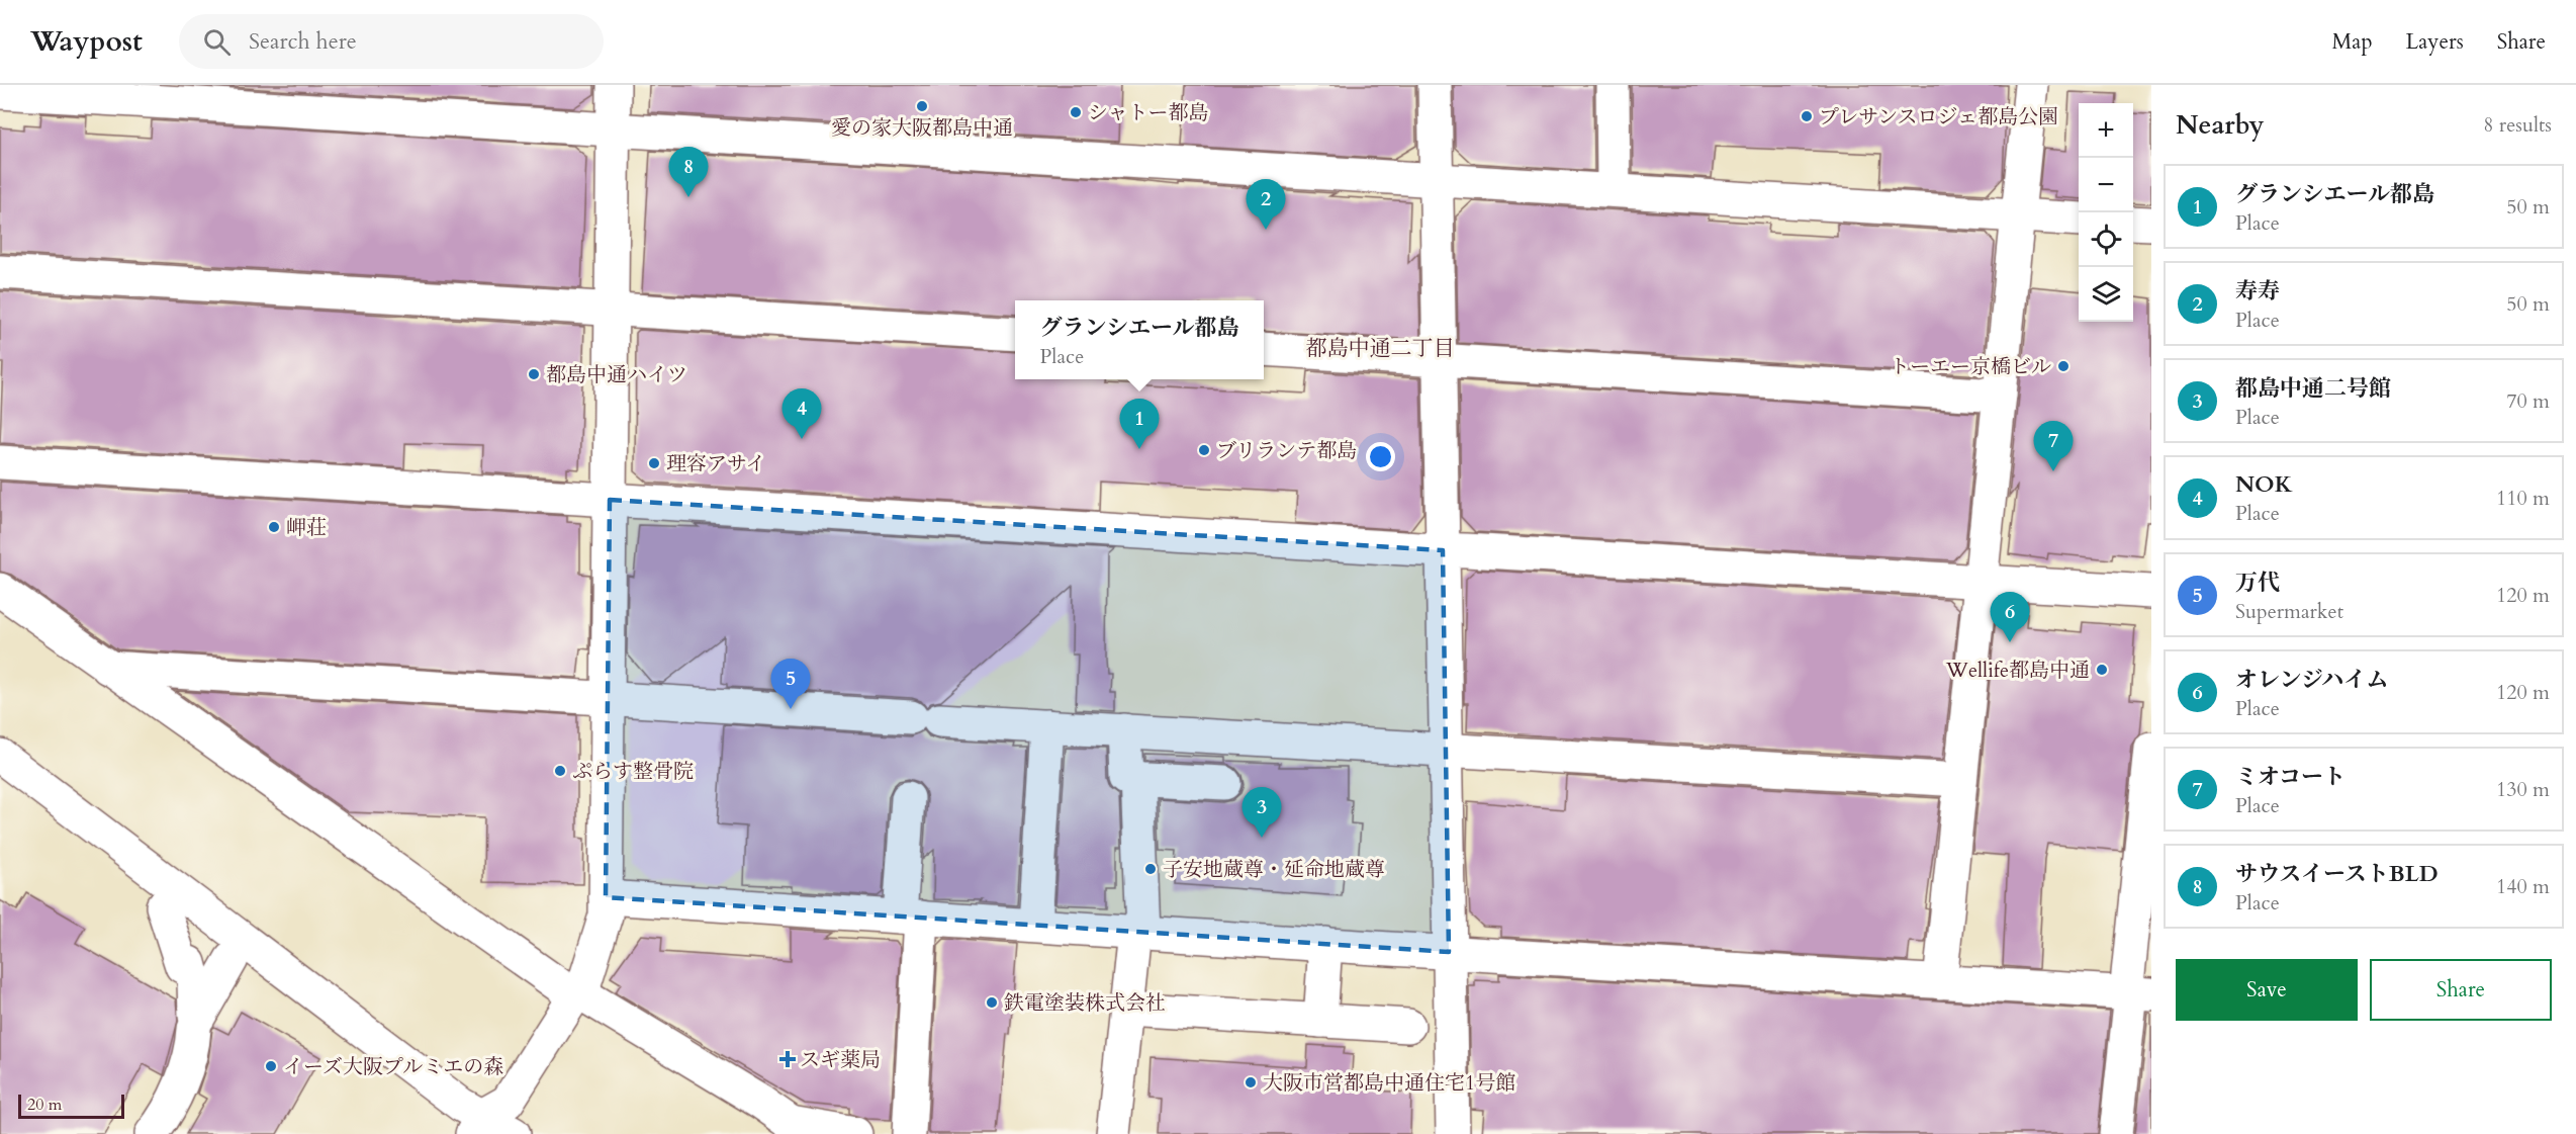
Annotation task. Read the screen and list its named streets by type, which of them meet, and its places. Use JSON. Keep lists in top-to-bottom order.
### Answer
{
  "districts": ["都島中通二丁目"],
  "places": {
    "other": [
      "愛の家大阪都島中通",
      "シャトー都島",
      "プレサンスロジェ都島公園",
      "トーエー京橋ビル",
      "都島中通ハイツ",
      "ブリランテ都島",
      "理容アサイ",
      "岬荘",
      "Wellife都島中通",
      "ぷらす整骨院",
      "子安地蔵尊・延命地蔵尊",
      "鉄電塗装株式会社",
      "イーズ大阪プルミエの森",
      "大阪市営都島中通住宅1号館"
    ],
    "health": ["スギ薬局"]
  },
  "scale_bar": "20 m",
  "page": {
    "header": "Waypost",
    "search": "Search here",
    "nav": ["Map", "Layers", "Share"],
    "heading": ["Nearby", "8 results"],
    "map_buttons": ["+", "−"],
    "pins": [
      "8",
      "2",
      "4",
      "1",
      "7",
      "6",
      "5",
      "3"
    ],
    "list": [
      {
        "mark": "1",
        "name": "グランシエール都島",
        "note": "Place",
        "value": "50 m"
      },
      {
        "mark": "2",
        "name": "寿寿",
        "note": "Place",
        "value": "50 m"
      },
      {
        "mark": "3",
        "name": "都島中通二号館",
        "note": "Place",
        "value": "70 m"
      },
      {
        "mark": "4",
        "name": "NOK",
        "note": "Place",
        "value": "110 m"
      },
      {
        "mark": "5",
        "name": "万代",
        "note": "Supermarket",
        "value": "120 m"
      },
      {
        "mark": "6",
        "name": "オレンジハイム",
        "note": "Place",
        "value": "120 m"
      },
      {
        "mark": "7",
        "name": "ミオコート",
        "note": "Place",
        "value": "130 m"
      },
      {
        "mark": "8",
        "name": "サウスイーストBLD",
        "note": "Place",
        "value": "140 m"
      }
    ],
    "popup": ["グランシエール都島", "Place"],
    "buttons": ["Save", "Share"],
    "scale": "20 m"
  }
}
